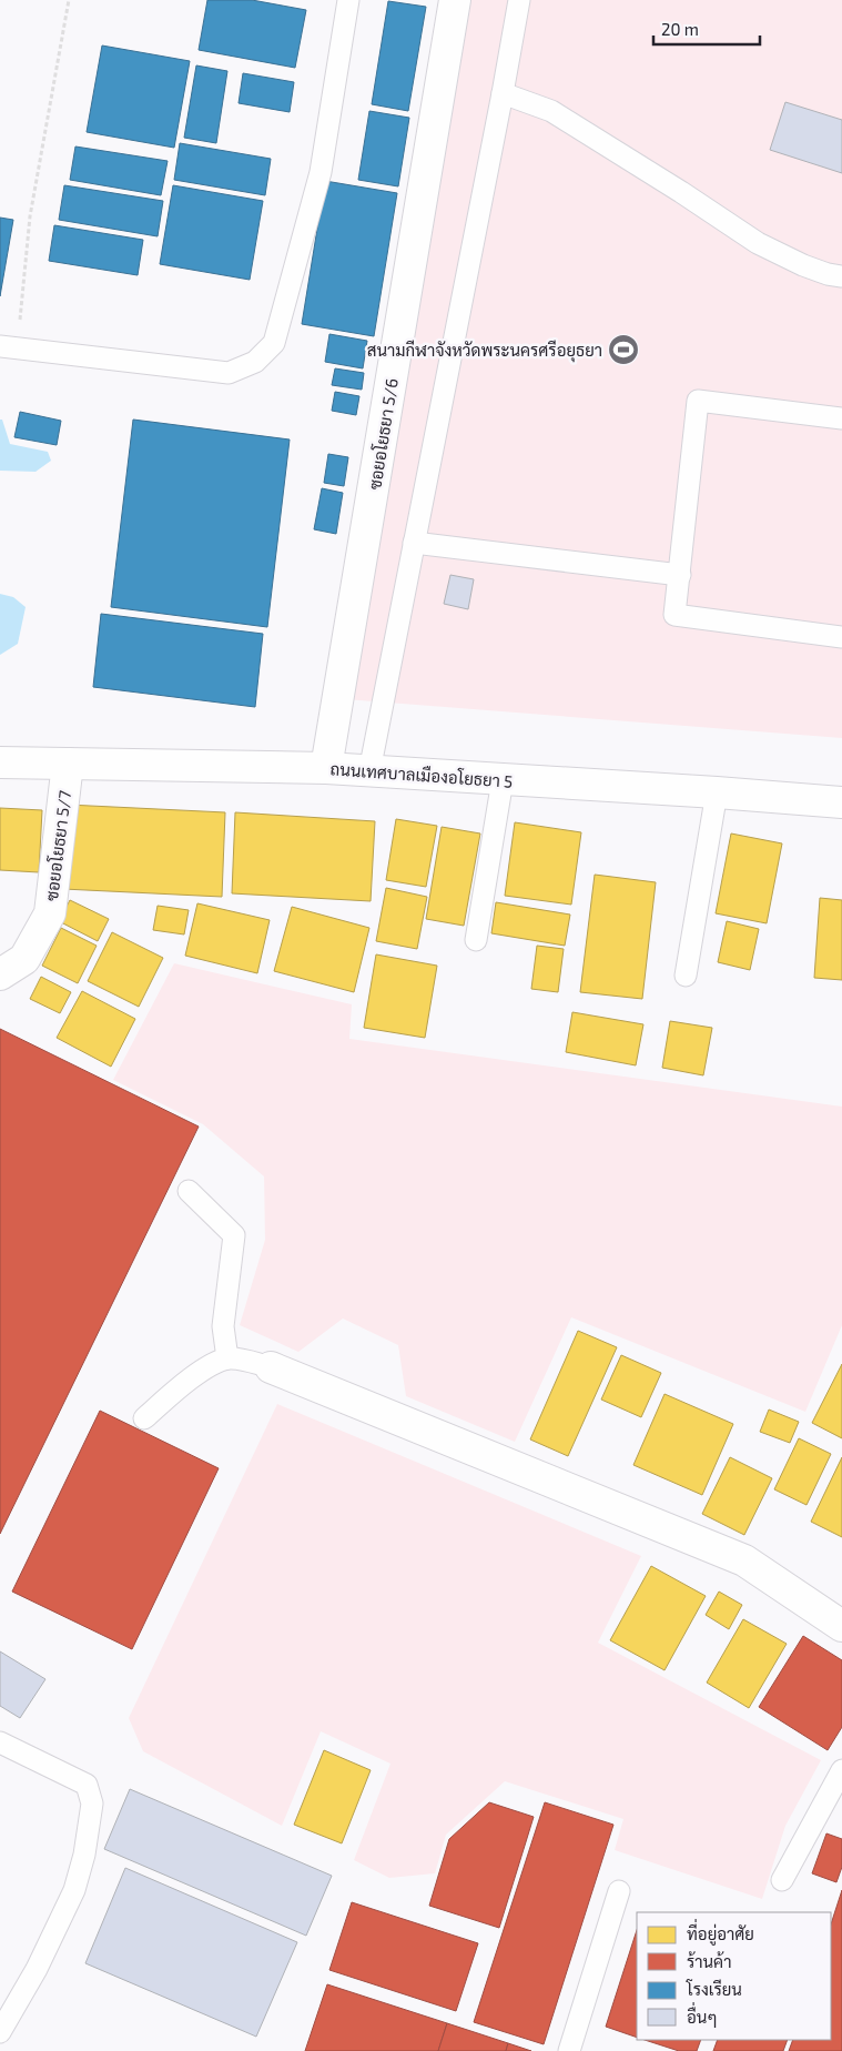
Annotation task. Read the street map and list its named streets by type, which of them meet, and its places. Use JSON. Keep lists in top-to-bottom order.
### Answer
{
  "streets": {
    "street": ["ซอยอโยธยา 5/6", "ถนนเทศบาลเมืองอโยธยา 5", "ซอยอโยธยา 5/7"]
  },
  "crossings": [
    ["ซอยอโยธยา 5/6", "ถนนเทศบาลเมืองอโยธยา 5"],
    ["ถนนเทศบาลเมืองอโยธยา 5", "ซอยอโยธยา 5/7"]
  ],
  "places": {
    "sports": ["สนามกีฬาจังหวัดพระนครศรีอยุธยา"]
  },
  "legend": [
    "ที่อยู่อาศัย",
    "ร้านค้า",
    "โรงเรียน",
    "อื่นๆ"
  ],
  "scale_bar": "20 m"
}
